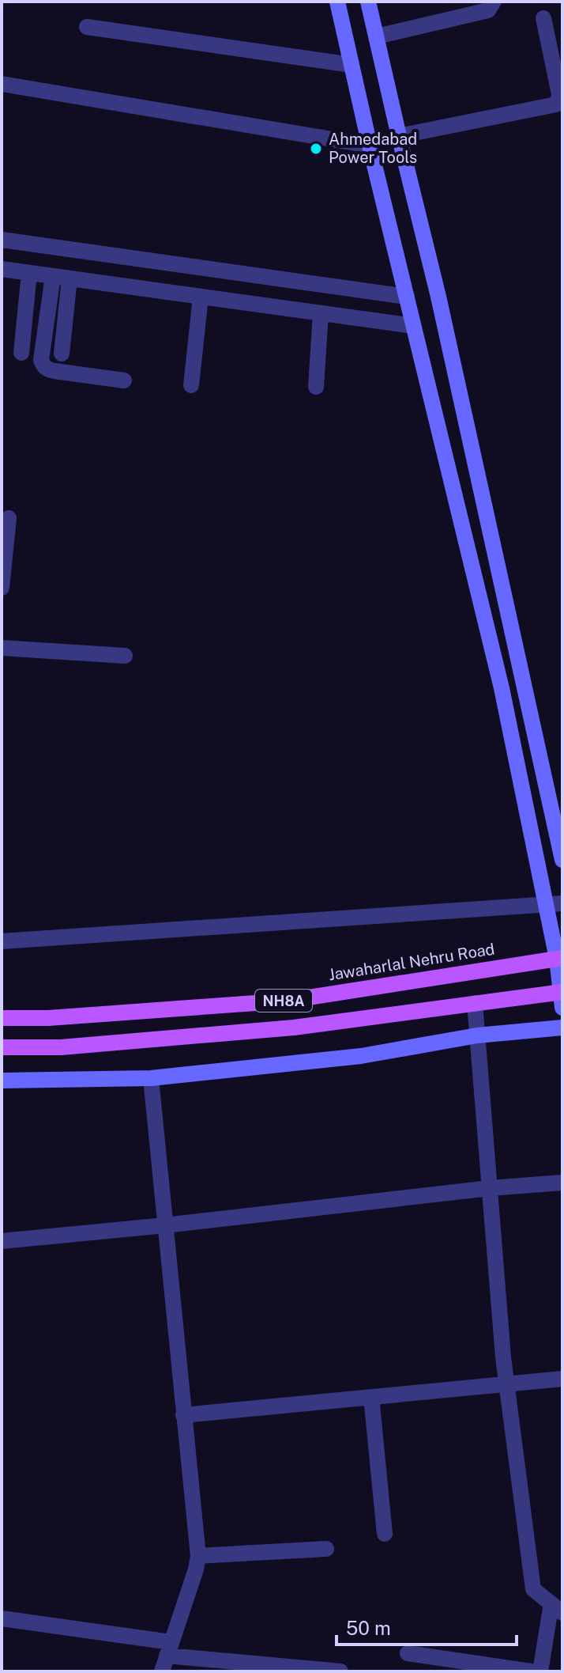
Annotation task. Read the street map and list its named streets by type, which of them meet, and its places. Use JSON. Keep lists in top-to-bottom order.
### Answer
{
  "streets": {
    "main road": ["Jawaharlal Nehru Road", "NH8A"]
  },
  "places": ["Ahmedabad Power Tools"],
  "scale_bar": "50 m"
}
